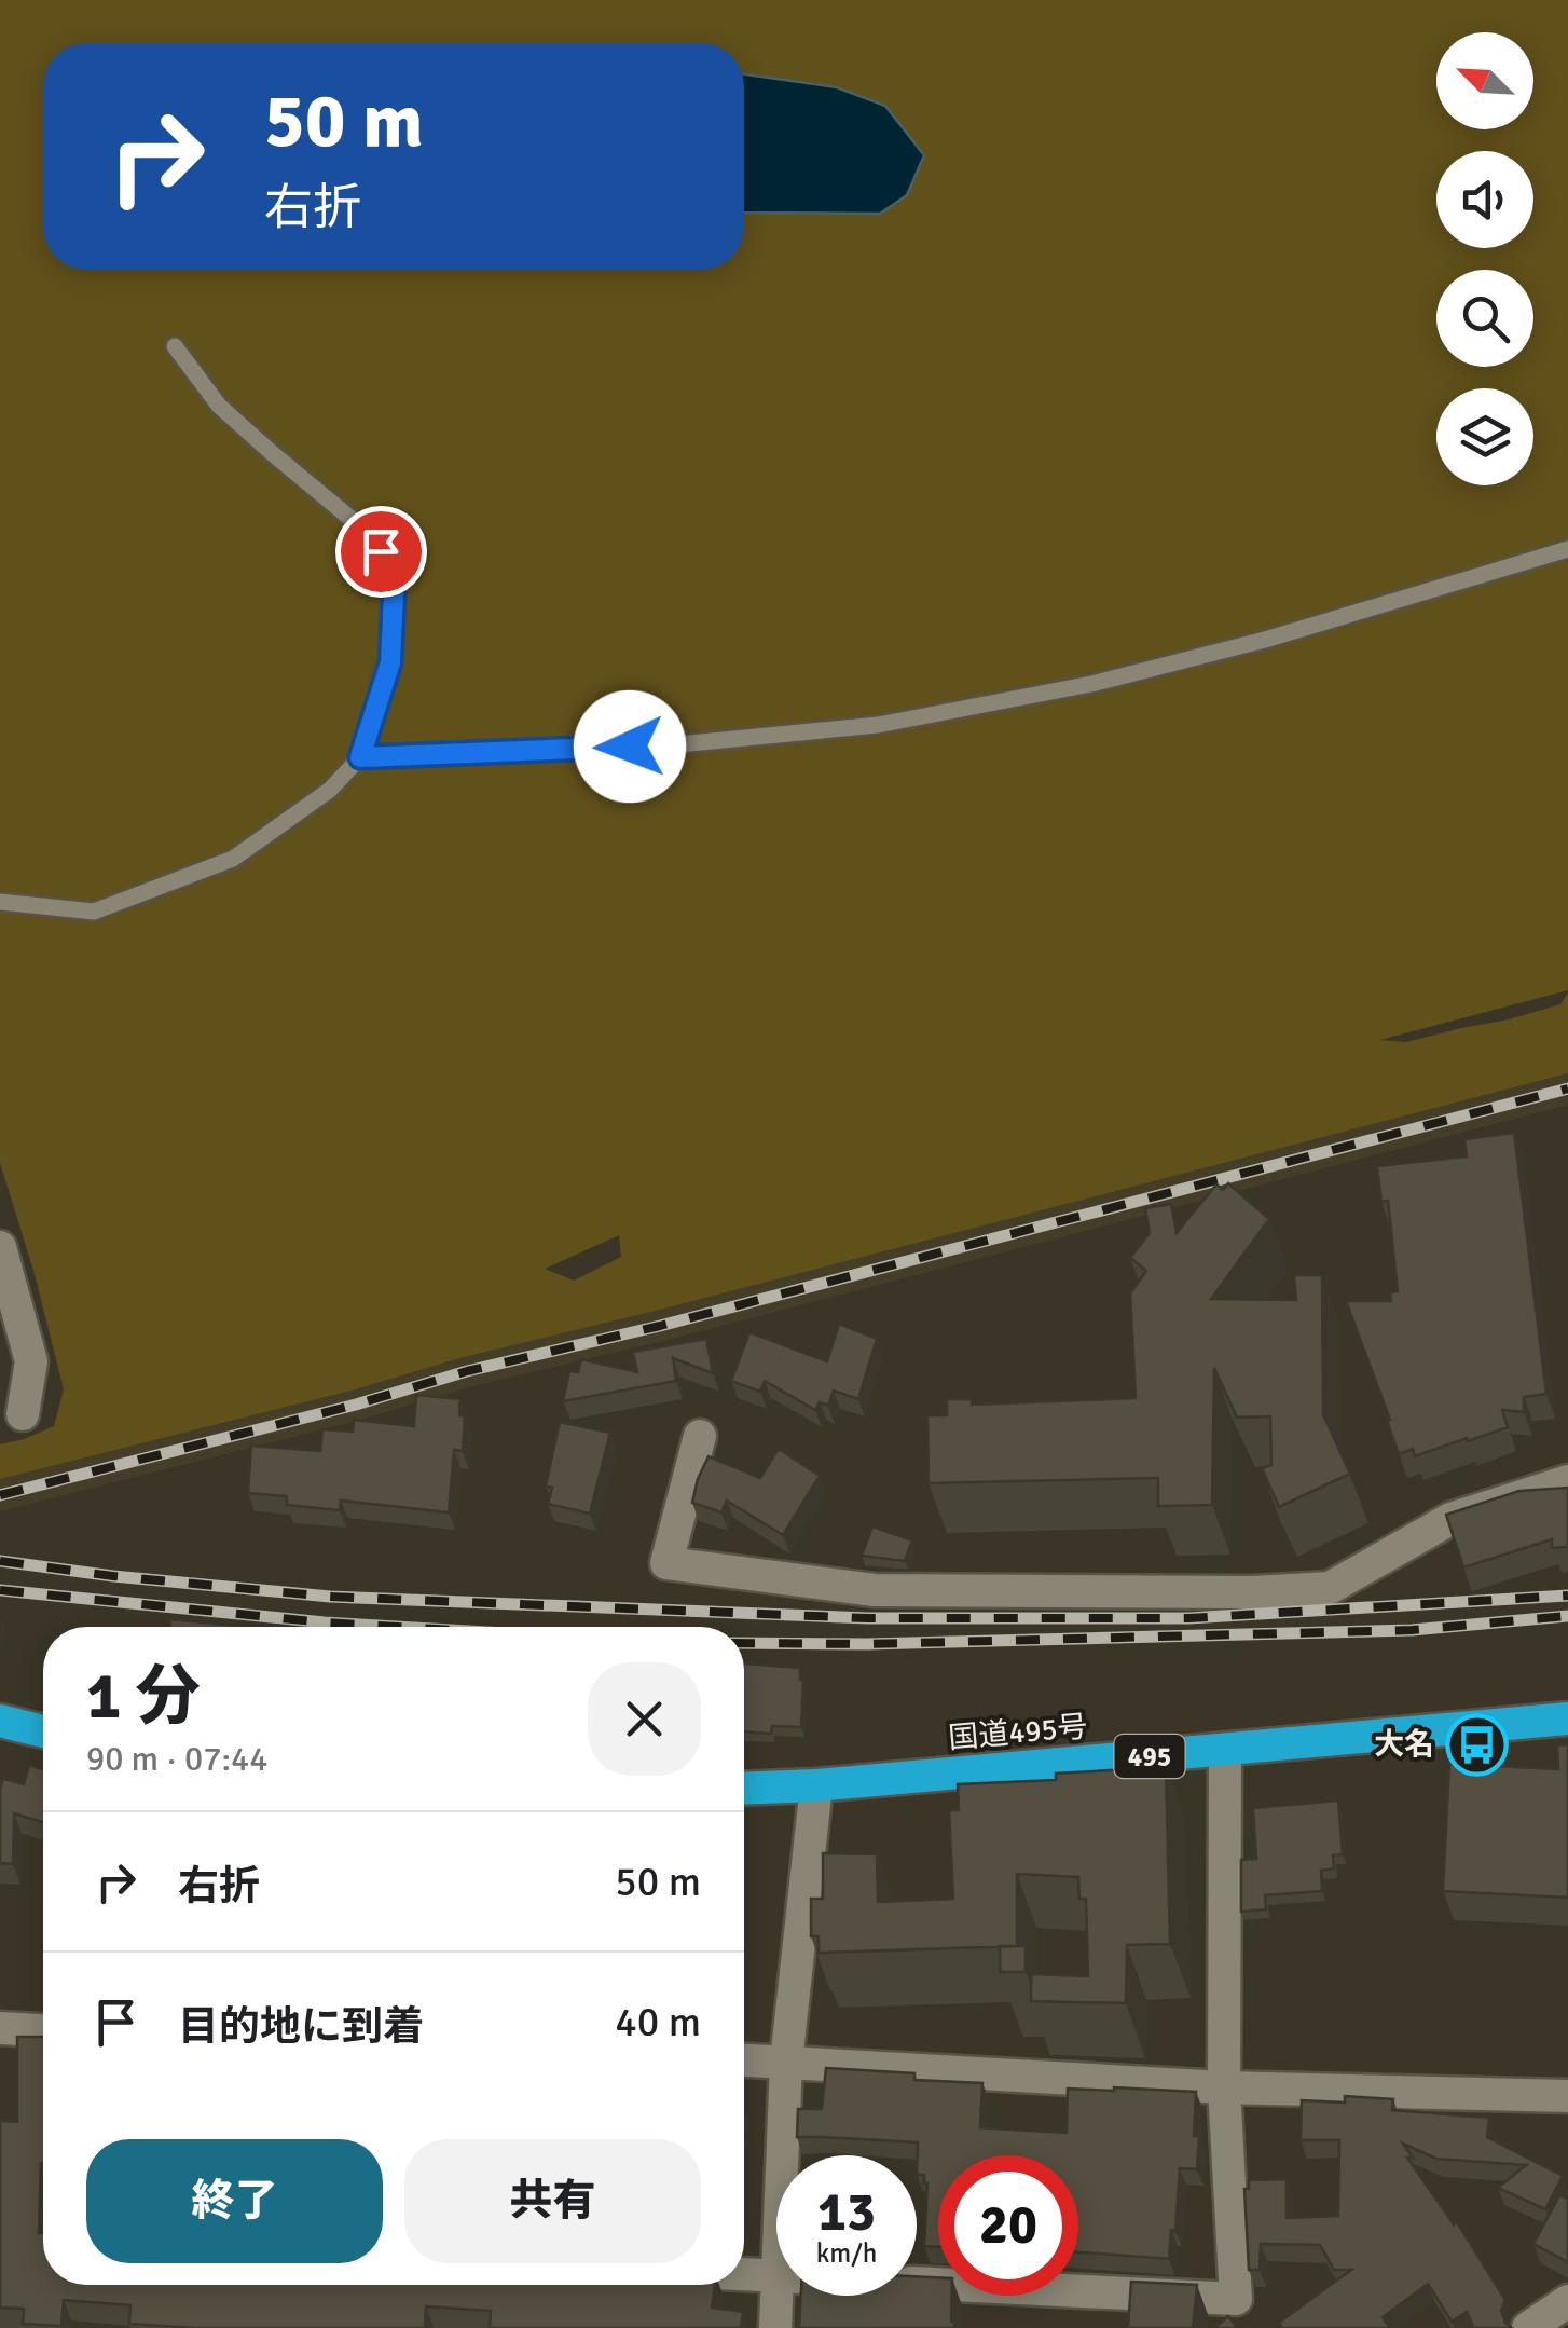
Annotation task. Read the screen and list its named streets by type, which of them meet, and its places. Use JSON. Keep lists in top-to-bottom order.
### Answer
{
  "streets": {
    "highway": ["国道495号", "495"]
  },
  "places": {
    "bus stop": ["大名"]
  },
  "north": "top left",
  "page": {
    "turn": ["50 m", "右折"],
    "heading": ["1 分", "90 m · 07:44"],
    "list": [
      {
        "name": "右折",
        "value": "50 m"
      },
      {
        "name": "目的地に到着",
        "value": "40 m"
      }
    ],
    "buttons": ["終了", "共有"],
    "speed": "13 km/h",
    "limit": "20"
  }
}
